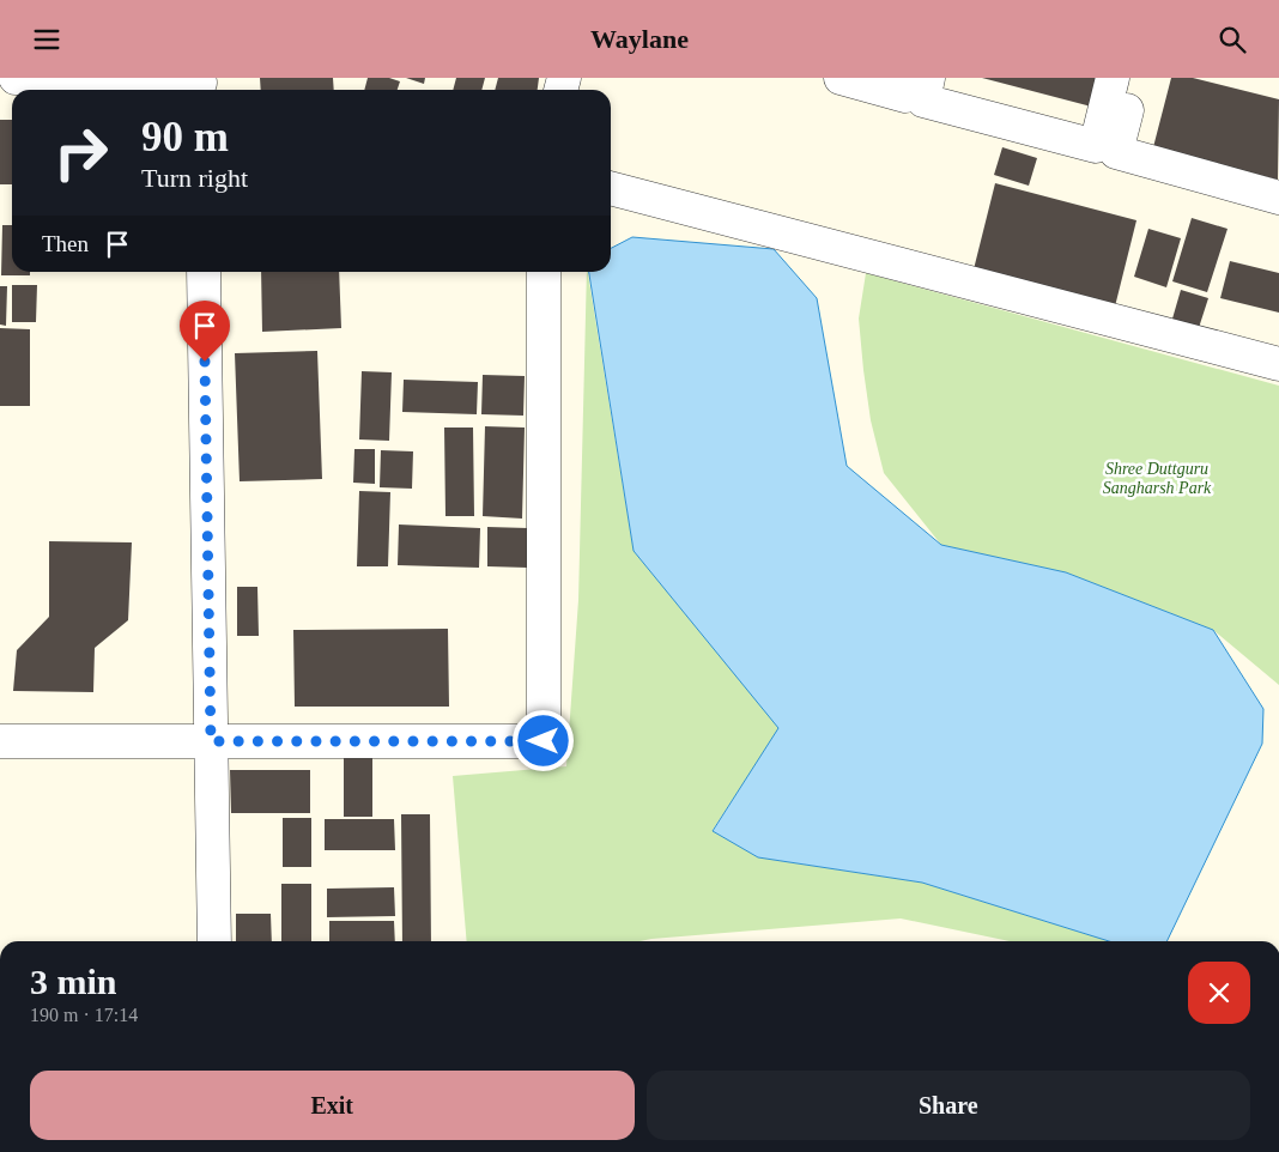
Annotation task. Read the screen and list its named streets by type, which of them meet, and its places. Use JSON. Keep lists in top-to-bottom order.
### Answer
{
  "parks": ["Shree Duttguru Sangharsh Park"],
  "page": {
    "header": "Waylane",
    "turn": ["90 m", "Turn right"],
    "then": "Then",
    "heading": ["3 min", "190 m · 17:14"],
    "buttons": ["Exit", "Share"]
  }
}
